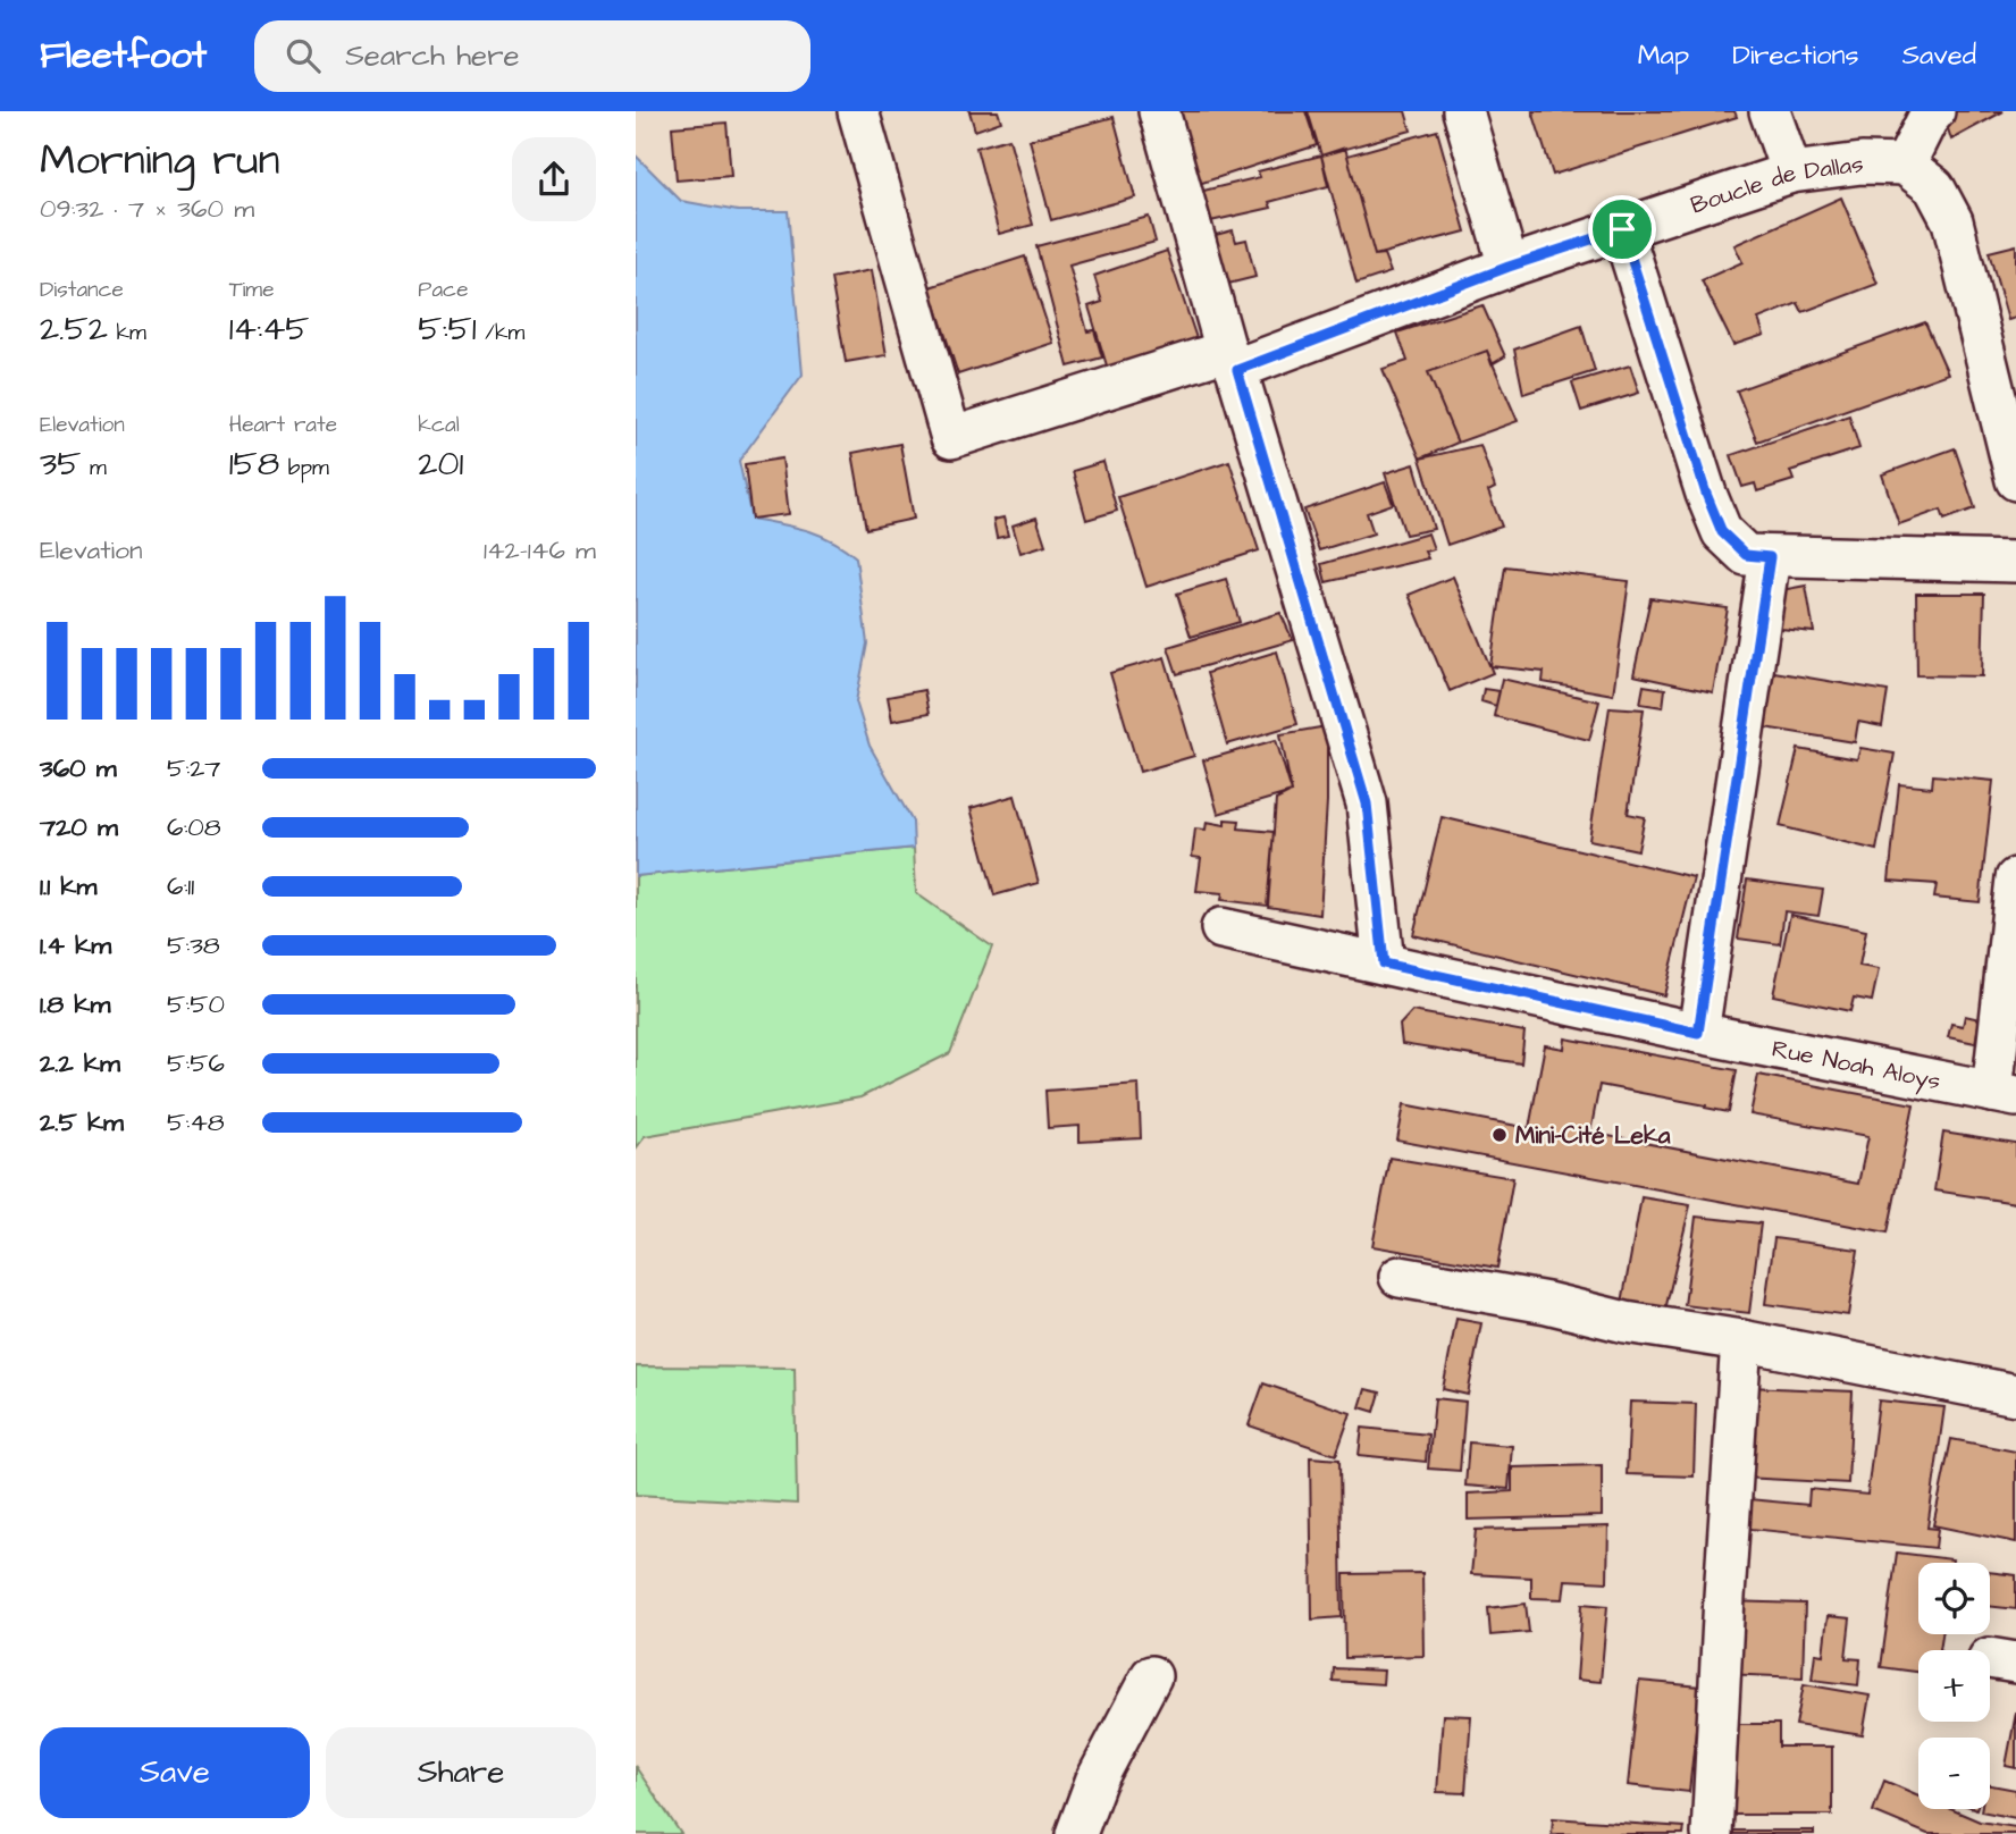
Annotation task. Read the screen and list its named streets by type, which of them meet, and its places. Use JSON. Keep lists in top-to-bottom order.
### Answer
{
  "streets": {
    "street": ["Boucle de Dallas", "Rue Noah Aloys"]
  },
  "places": ["Mini-Cité Leka"],
  "page": {
    "header": "Fleetfoot",
    "search": "Search here",
    "nav": ["Map", "Directions", "Saved"],
    "heading": ["Morning run", "09:32 · 7 × 360 m"],
    "stats": [
      ["Distance", "2.52 km"],
      ["Time", "14:45"],
      ["Pace", "5:51 /km"],
      ["Elevation", "35 m"],
      ["Heart rate", "158 bpm"],
      ["kcal", "201"]
    ],
    "chart": ["Elevation", "142–146 m"],
    "list": [
      {
        "name": "360 m",
        "note": "5:27"
      },
      {
        "name": "720 m",
        "note": "6:08"
      },
      {
        "name": "1.1 km",
        "note": "6:11"
      },
      {
        "name": "1.4 km",
        "note": "5:38"
      },
      {
        "name": "1.8 km",
        "note": "5:50"
      },
      {
        "name": "2.2 km",
        "note": "5:56"
      },
      {
        "name": "2.5 km",
        "note": "5:48"
      }
    ],
    "map_buttons": ["+", "−"],
    "buttons": ["Save", "Share"]
  }
}
